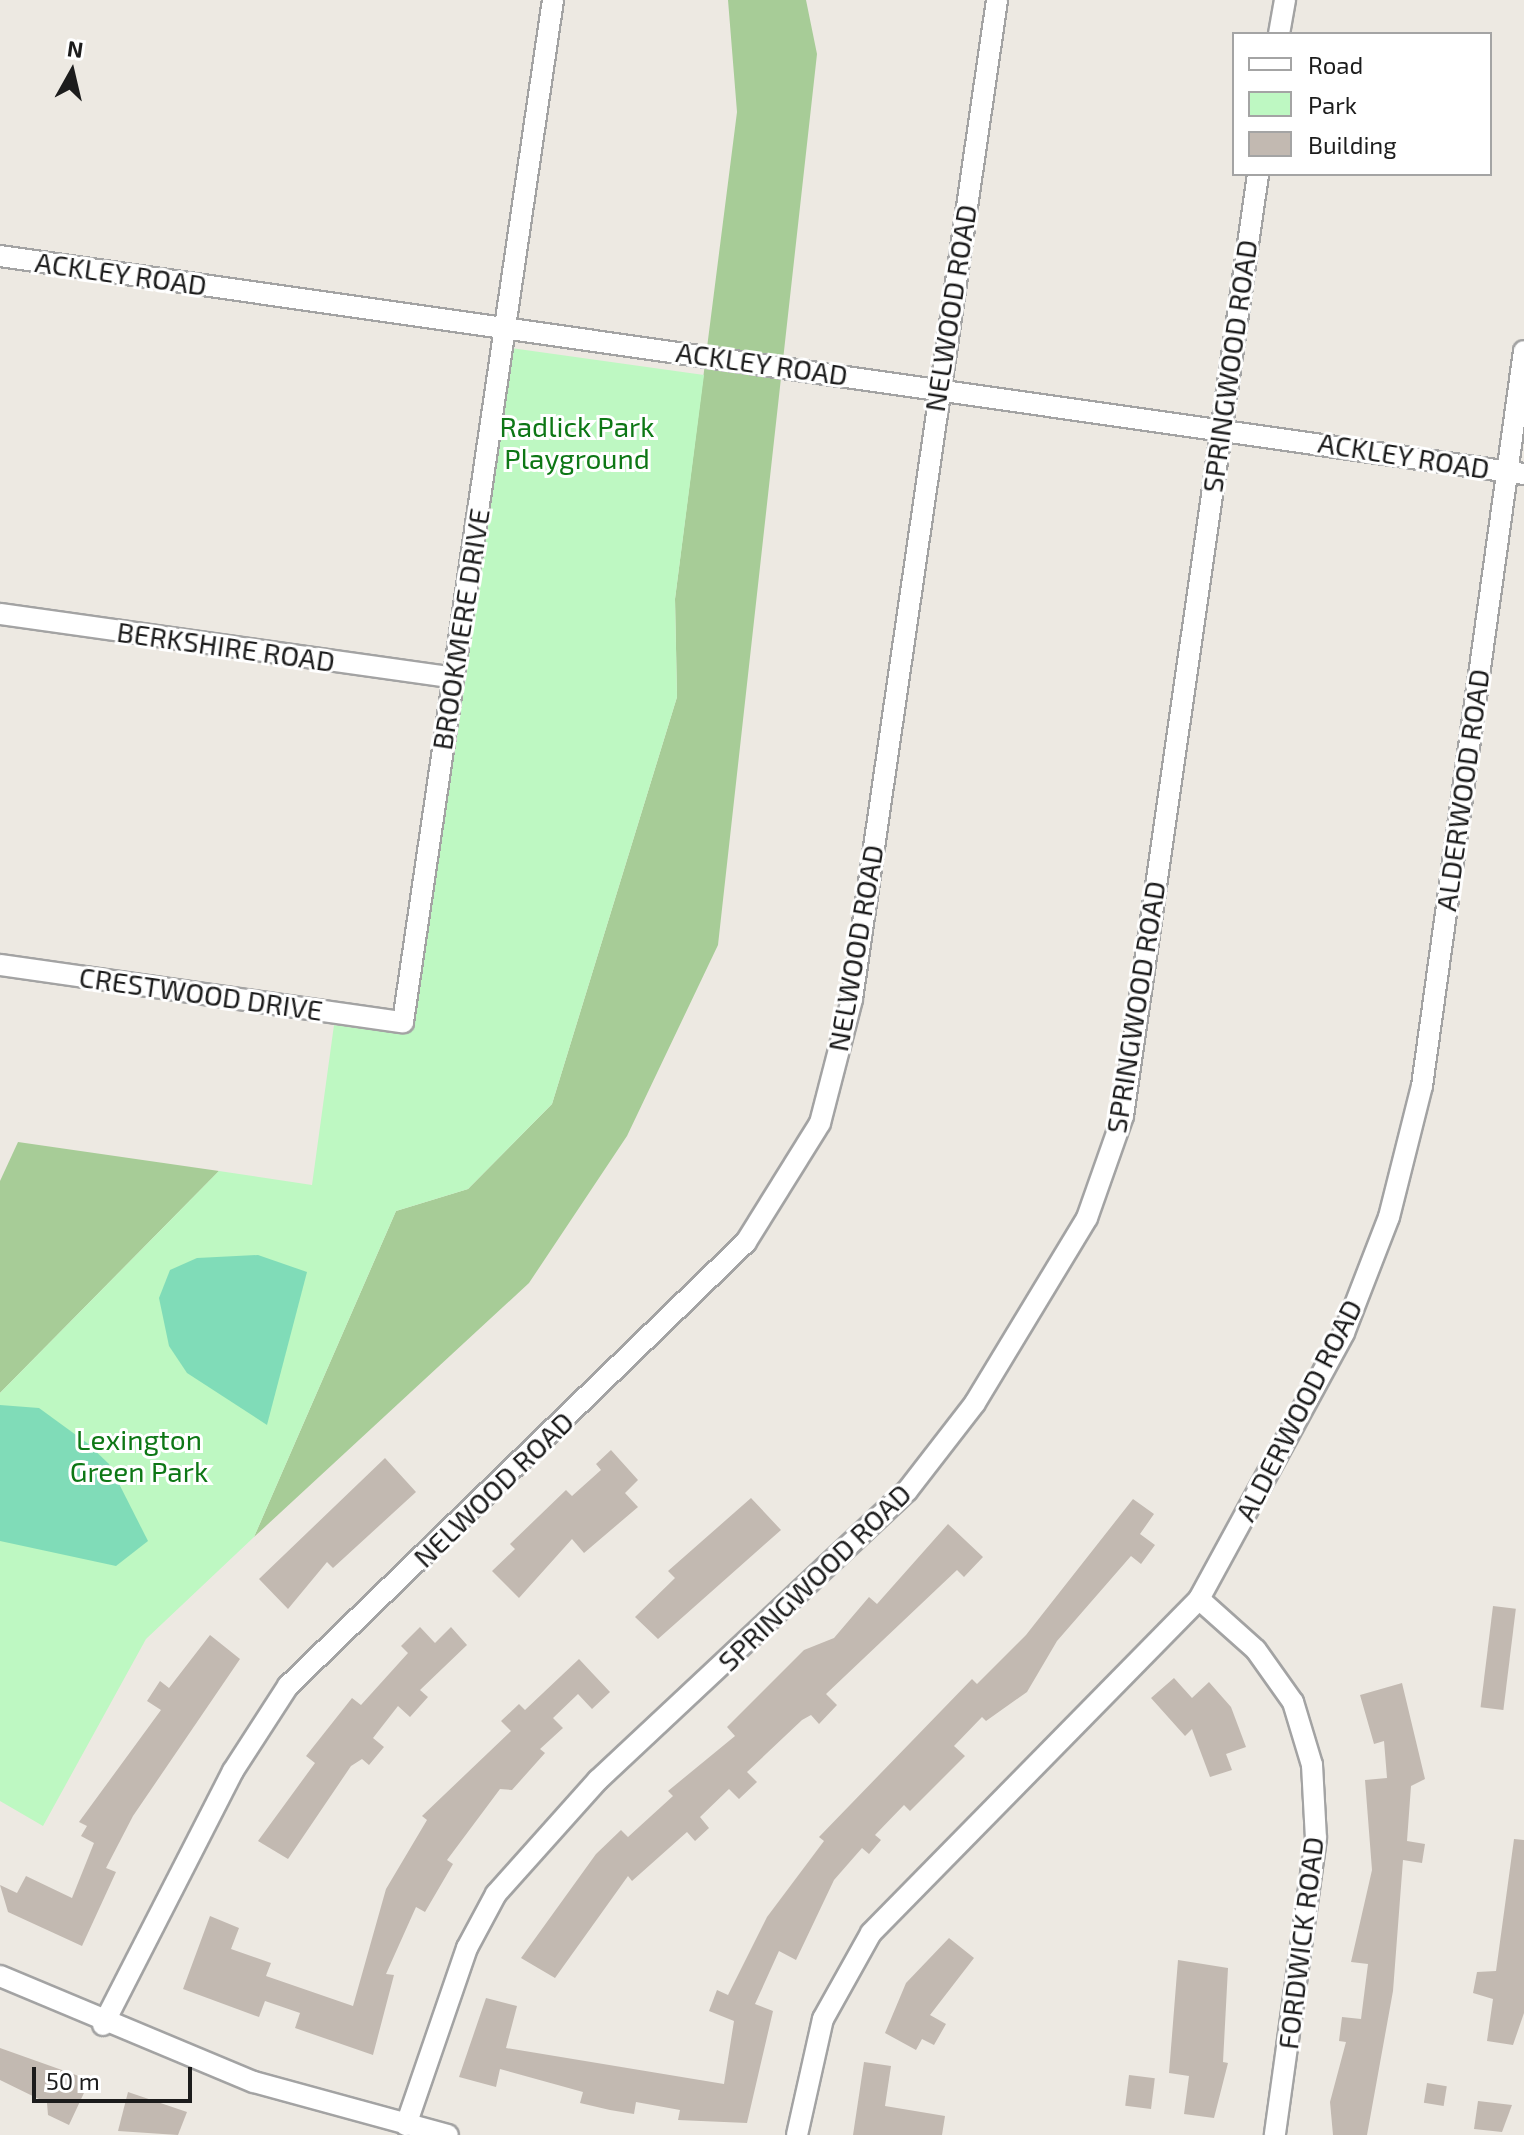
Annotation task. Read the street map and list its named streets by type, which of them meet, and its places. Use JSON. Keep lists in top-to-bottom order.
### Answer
{
  "streets": {
    "street": [
      "ACKLEY ROAD",
      "NELWOOD ROAD",
      "SPRINGWOOD ROAD",
      "BROOKMERE DRIVE",
      "BERKSHIRE ROAD",
      "ALDERWOOD ROAD",
      "CRESTWOOD DRIVE",
      "FORDWICK ROAD"
    ]
  },
  "crossings": [
    ["ACKLEY ROAD", "NELWOOD ROAD"],
    ["ACKLEY ROAD", "SPRINGWOOD ROAD"],
    ["ACKLEY ROAD", "BROOKMERE DRIVE"],
    ["ACKLEY ROAD", "ALDERWOOD ROAD"],
    ["BROOKMERE DRIVE", "BERKSHIRE ROAD"],
    ["BROOKMERE DRIVE", "CRESTWOOD DRIVE"],
    ["ALDERWOOD ROAD", "FORDWICK ROAD"]
  ],
  "parks": ["Radlick Park Playground", "Lexington Green Park"],
  "legend": ["Road", "Park", "Building"],
  "scale_bar": "50 m",
  "north": "top"
}
